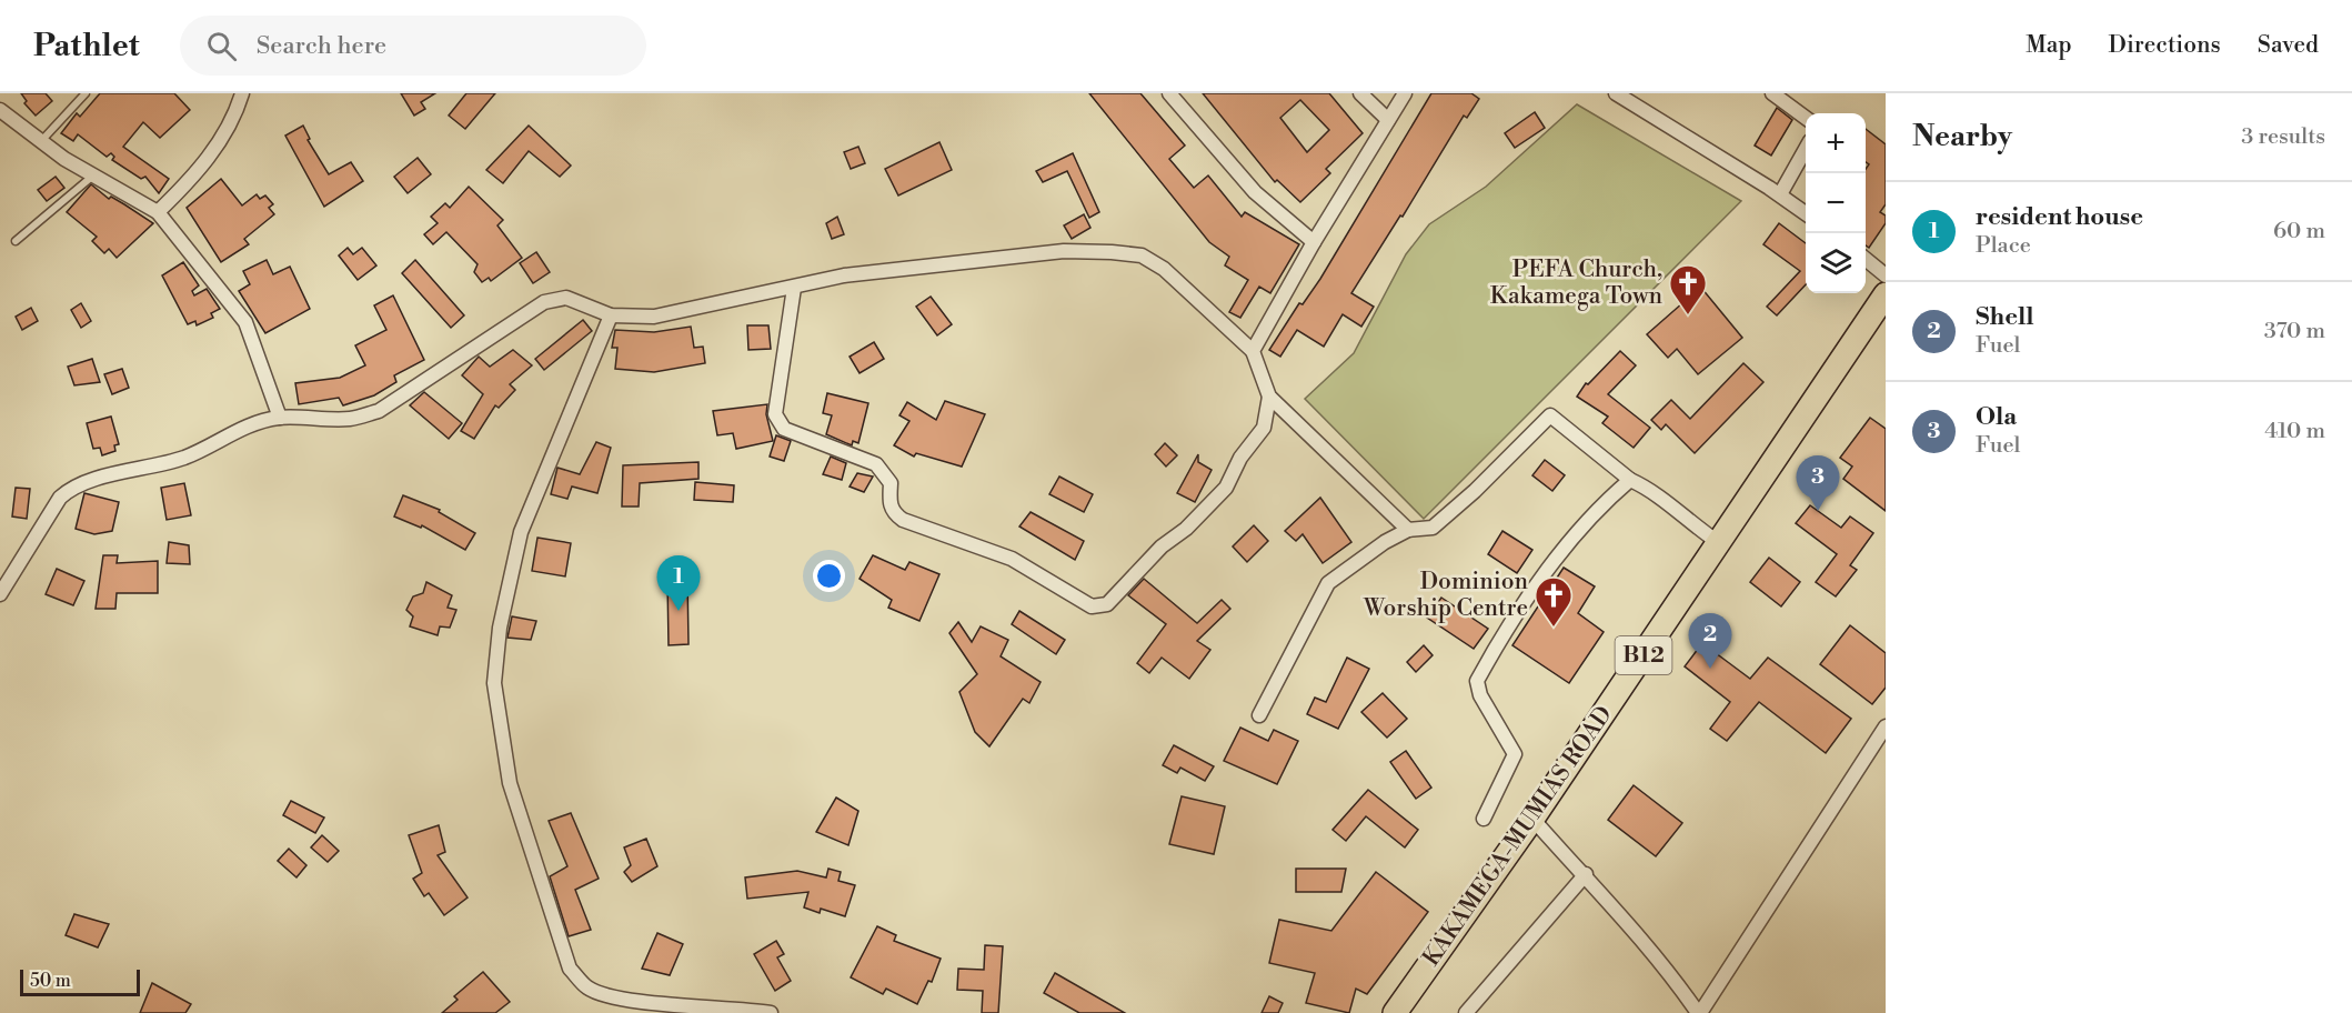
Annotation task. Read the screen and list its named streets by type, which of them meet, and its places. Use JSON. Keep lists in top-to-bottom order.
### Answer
{
  "streets": {
    "highway": ["B12", "KAKAMEGA-MUMIAS ROAD"]
  },
  "places": {
    "church": ["PEFA Church, Kakamega Town", "Dominion Worship Centre"]
  },
  "scale_bar": "50 m",
  "page": {
    "header": "Pathlet",
    "search": "Search here",
    "nav": ["Map", "Directions", "Saved"],
    "heading": ["Nearby", "3 results"],
    "map_buttons": ["+", "−"],
    "list": [
      {
        "mark": "1",
        "name": "resident house",
        "note": "Place",
        "value": "60 m"
      },
      {
        "mark": "2",
        "name": "Shell",
        "note": "Fuel",
        "value": "370 m"
      },
      {
        "mark": "3",
        "name": "Ola",
        "note": "Fuel",
        "value": "410 m"
      }
    ],
    "pins": ["3", "1", "2"],
    "scale": "50 m"
  }
}
